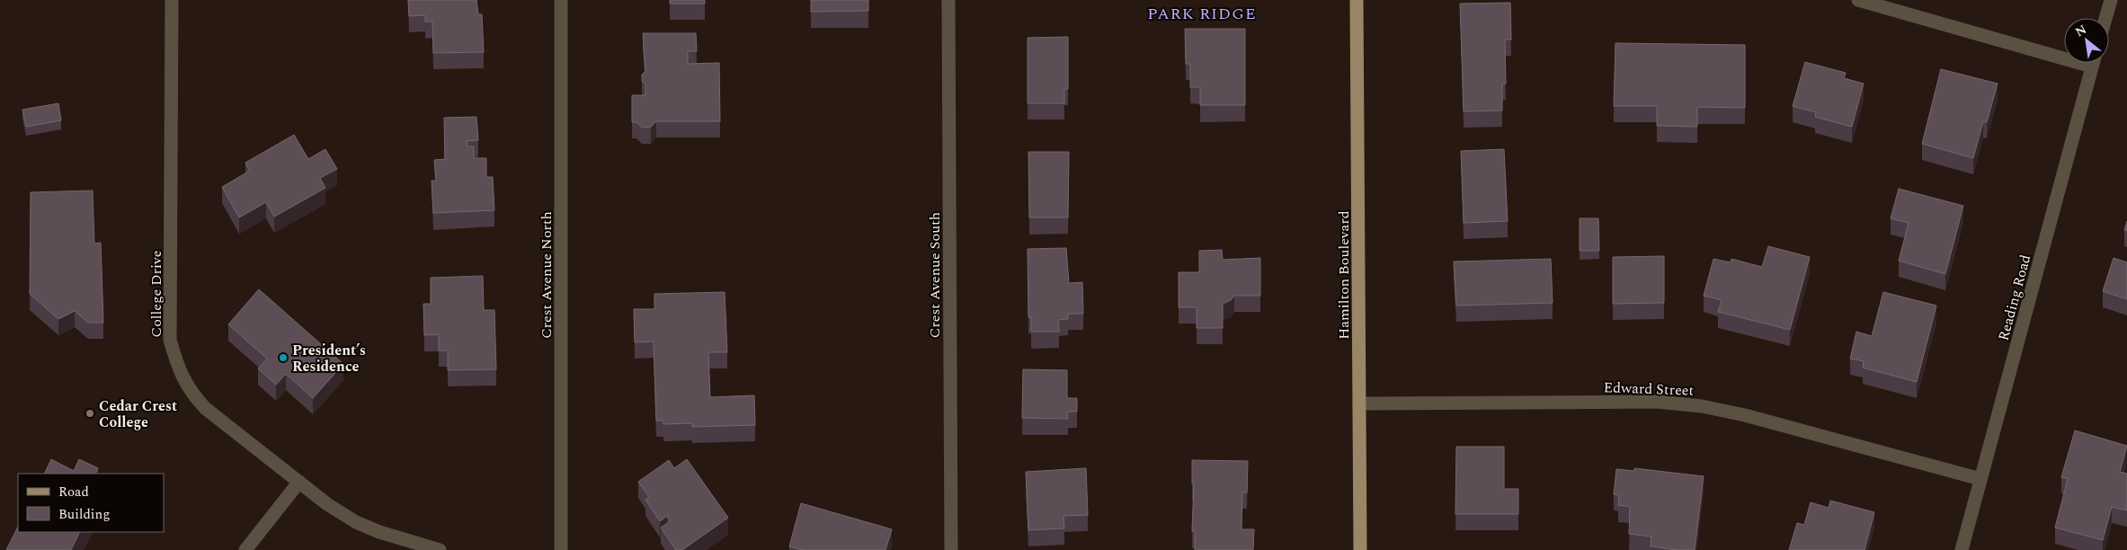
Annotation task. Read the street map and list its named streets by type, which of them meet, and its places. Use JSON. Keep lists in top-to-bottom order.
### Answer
{
  "streets": {
    "main road": ["Hamilton Boulevard"],
    "street": [
      "Crest Avenue North",
      "Crest Avenue South",
      "College Drive",
      "Reading Road",
      "Edward Street"
    ]
  },
  "crossings": [
    ["Hamilton Boulevard", "Edward Street"],
    ["Reading Road", "Edward Street"]
  ],
  "districts": ["PARK RIDGE"],
  "places": ["President’s Residence", "Cedar Crest College"],
  "legend": ["Road", "Building"],
  "north": "top left"
}
